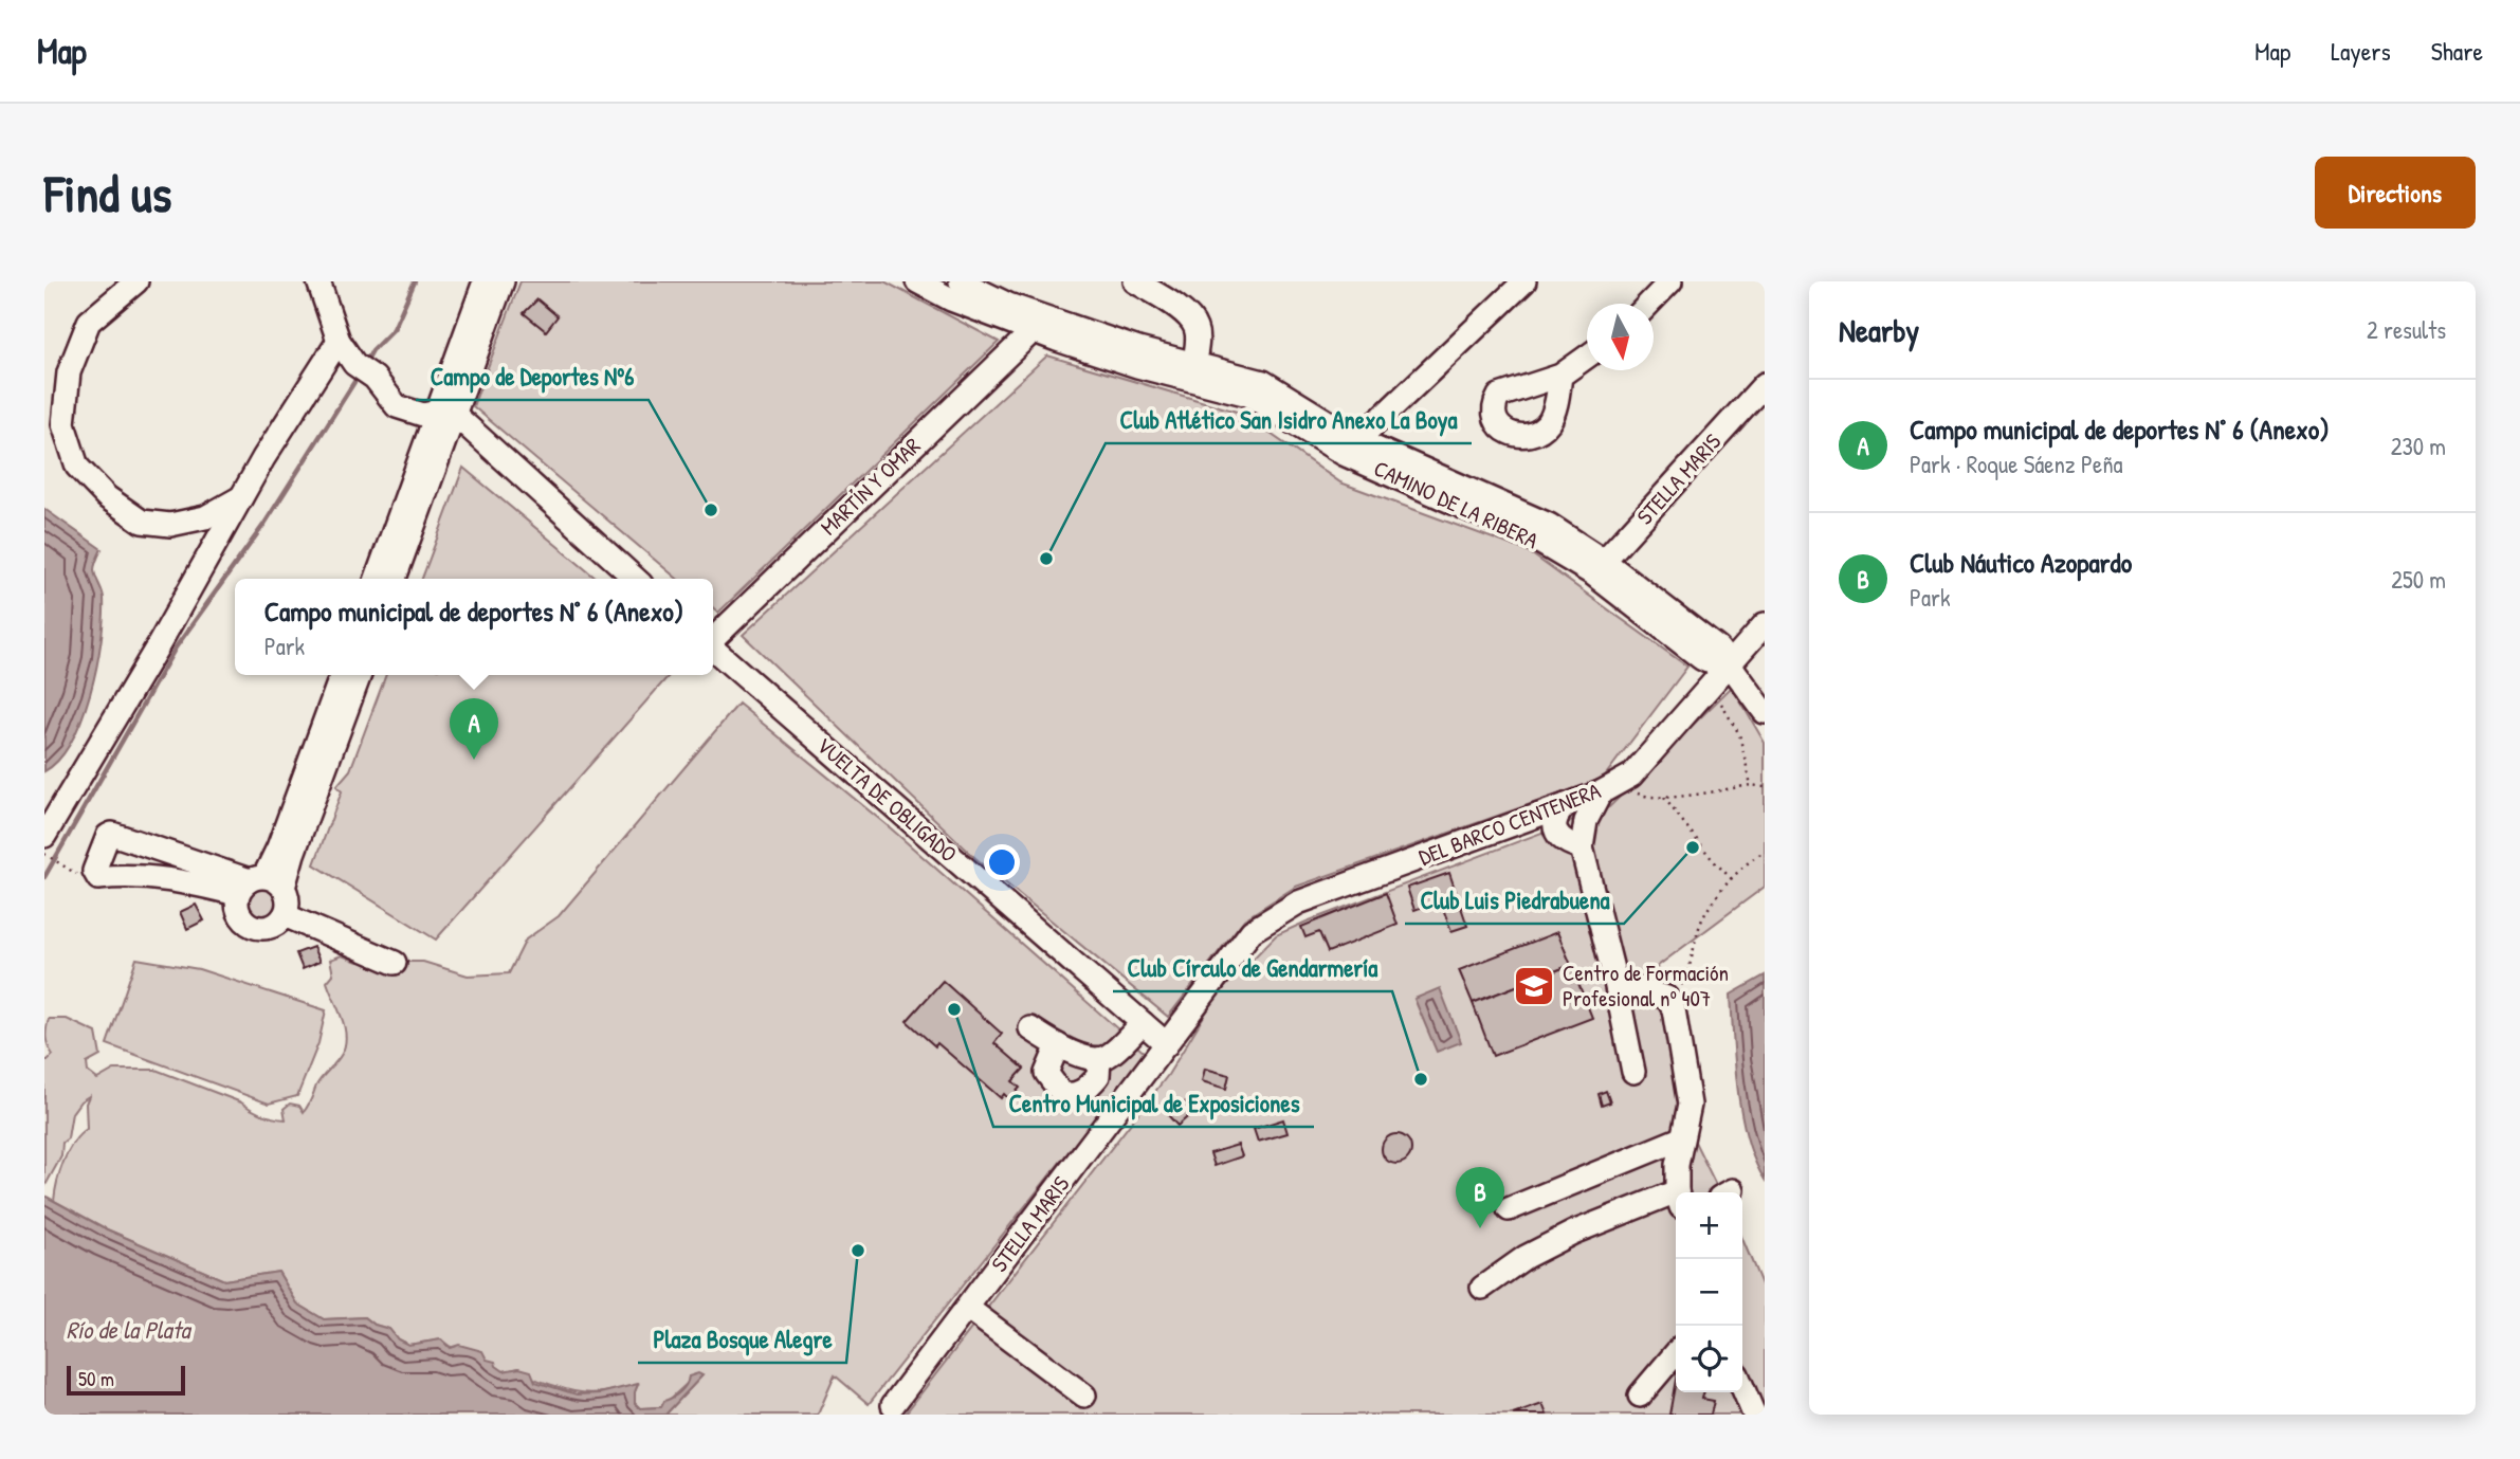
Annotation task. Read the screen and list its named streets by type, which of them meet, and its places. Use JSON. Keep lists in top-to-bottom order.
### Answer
{
  "streets": {
    "street": [
      "STELLA MARIS",
      "MARTÍN Y OMAR",
      "CAMINO DE LA RIBERA",
      "VUELTA DE OBLIGADO",
      "DEL BARCO CENTENERA"
    ]
  },
  "crossings": [
    ["STELLA MARIS", "CAMINO DE LA RIBERA"],
    ["STELLA MARIS", "VUELTA DE OBLIGADO"],
    ["STELLA MARIS", "DEL BARCO CENTENERA"],
    ["MARTÍN Y OMAR", "CAMINO DE LA RIBERA"],
    ["CAMINO DE LA RIBERA", "DEL BARCO CENTENERA"],
    ["VUELTA DE OBLIGADO", "DEL BARCO CENTENERA"]
  ],
  "water": ["Río de la Plata"],
  "places": {
    "other": [
      "Campo de Deportes Nº6",
      "Club Atlético San Isidro Anexo La Boya",
      "Club Luis Piedrabuena",
      "Centro Municipal de Exposiciones",
      "Club Círculo de Gendarmería",
      "Plaza Bosque Alegre"
    ],
    "school or university": ["Centro de Formación Profesional nº 407"]
  },
  "scale_bar": "50 m",
  "north": "bottom",
  "page": {
    "header": "Map",
    "nav": ["Map", "Layers", "Share"],
    "buttons": "Directions",
    "title": "Find us",
    "heading": ["Nearby", "2 results"],
    "list": [
      {
        "mark": "A",
        "name": "Campo municipal de deportes N° 6 (Anexo)",
        "note": "Park · Roque Sáenz Peña",
        "value": "230 m"
      },
      {
        "mark": "B",
        "name": "Club Náutico Azopardo",
        "note": "Park",
        "value": "250 m"
      }
    ],
    "popup": ["Campo municipal de deportes N° 6 (Anexo)", "Park"],
    "pins": ["A", "B"],
    "map_buttons": ["+", "−"],
    "scale": "50 m"
  }
}
